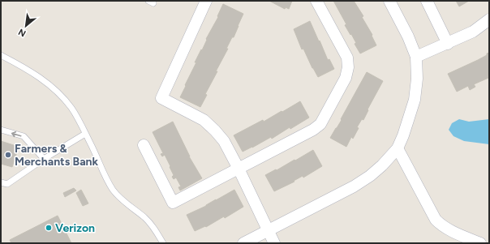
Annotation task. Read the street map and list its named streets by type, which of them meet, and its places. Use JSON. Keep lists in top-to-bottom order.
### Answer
{
  "places": ["Farmers & Merchants Bank", "Verizon"],
  "north": "bottom left"
}
